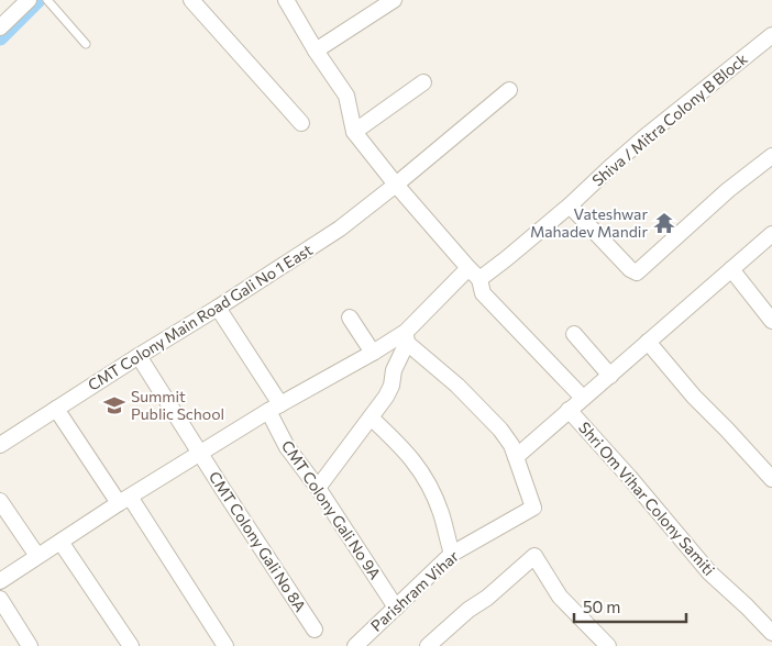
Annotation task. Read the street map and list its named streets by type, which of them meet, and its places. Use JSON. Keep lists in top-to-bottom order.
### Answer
{
  "streets": {
    "street": [
      "Shiva / Mitra Colony B Block",
      "CMT Colony Main Road Gali No 1 East",
      "Shri Om Vihar Colony Samiti",
      "CMT Colony Gali No 9A",
      "CMT Colony Gali No 8A",
      "Parishram Vihar"
    ]
  },
  "crossings": [
    ["CMT Colony Main Road Gali No 1 East", "CMT Colony Gali No 9A"],
    ["CMT Colony Main Road Gali No 1 East", "CMT Colony Gali No 8A"],
    ["CMT Colony Gali No 9A", "Parishram Vihar"]
  ],
  "places": {
    "temple": ["Vateshwar Mahadev Mandir"],
    "school or university": ["Summit Public School"]
  },
  "scale_bar": "50 m"
}
